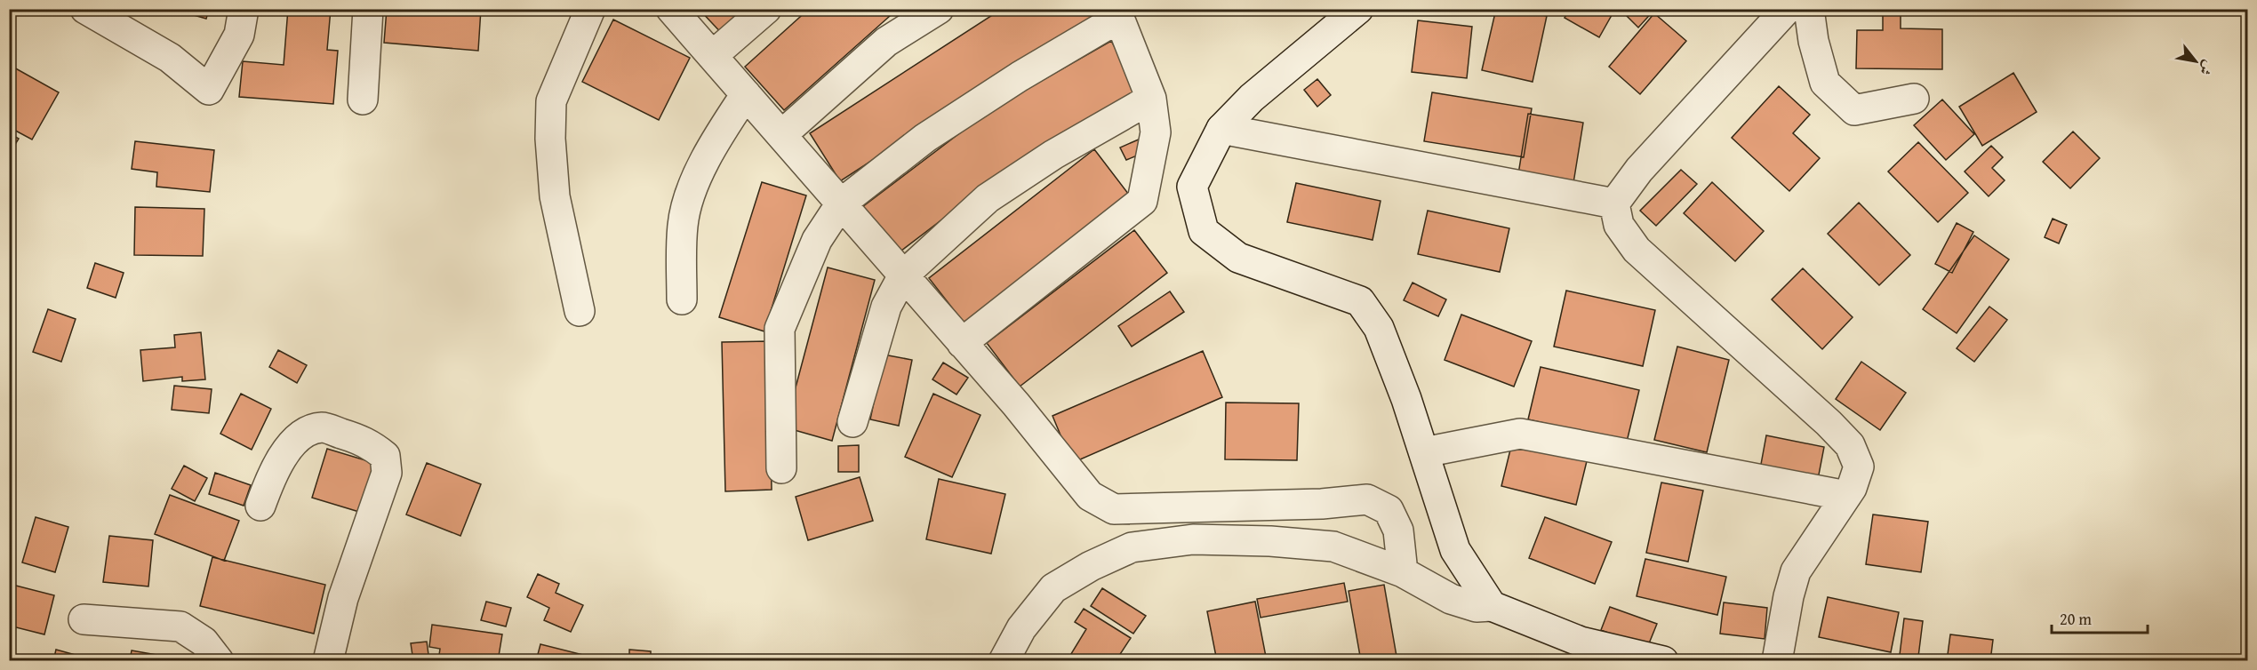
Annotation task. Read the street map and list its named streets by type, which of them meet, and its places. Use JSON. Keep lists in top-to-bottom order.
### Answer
{
  "scale_bar": "20 m",
  "north": "bottom right"
}
